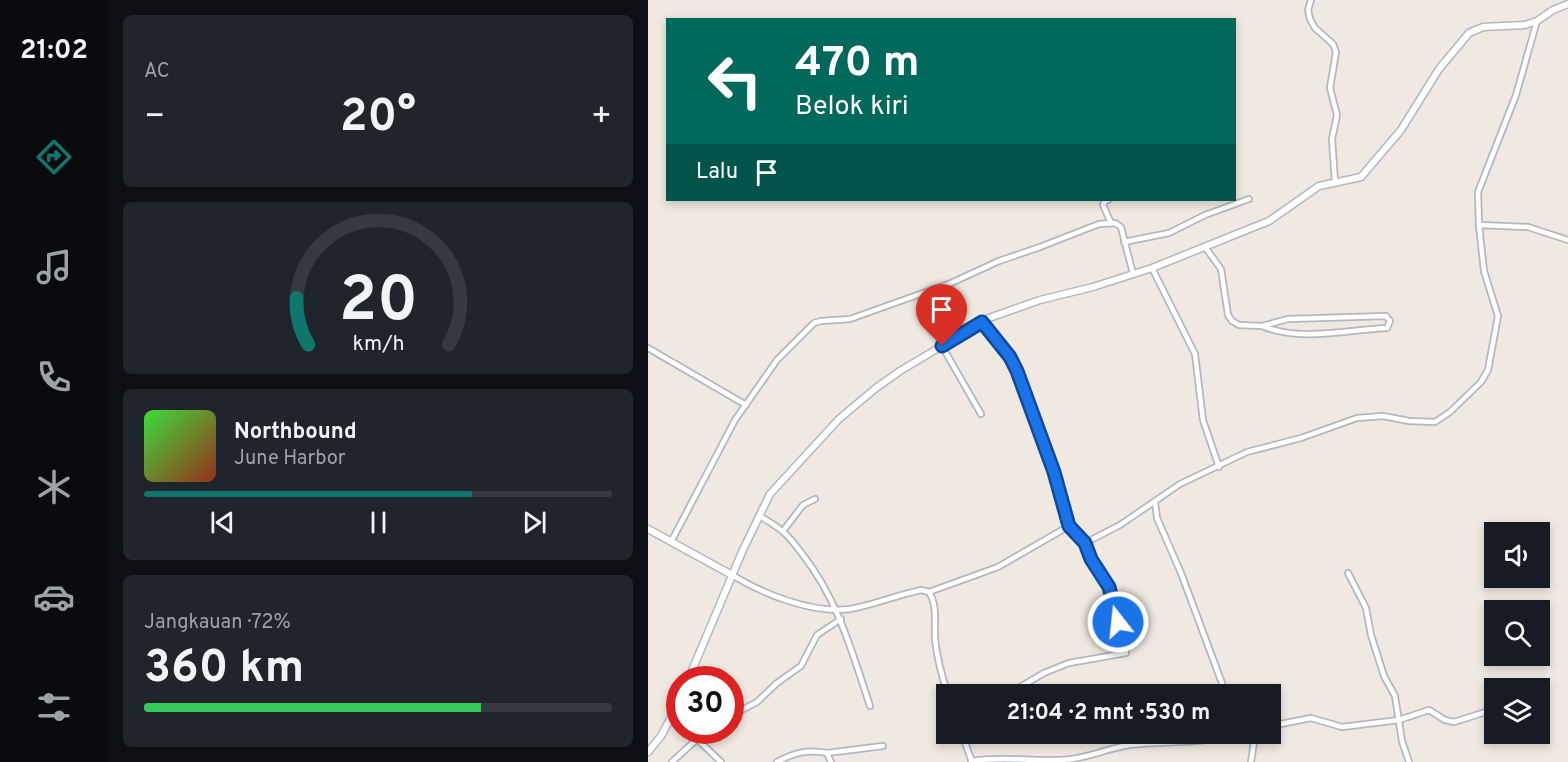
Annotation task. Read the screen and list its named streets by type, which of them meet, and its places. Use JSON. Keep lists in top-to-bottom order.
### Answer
{
  "page": {
    "tabs": "21:02",
    "tile": [
      "AC",
      ["Jangkauan · 72%", "360 km"]
    ],
    "turn": ["470 m", "Belok kiri"],
    "heat": ["−", "20°", "+"],
    "then": "Lalu",
    "song": ["Northbound", "June Harbor"],
    "limit": "30",
    "trip": "21:04 · 2 mnt · 530 m",
    "gauge": ["20", "km/h"]
  }
}
